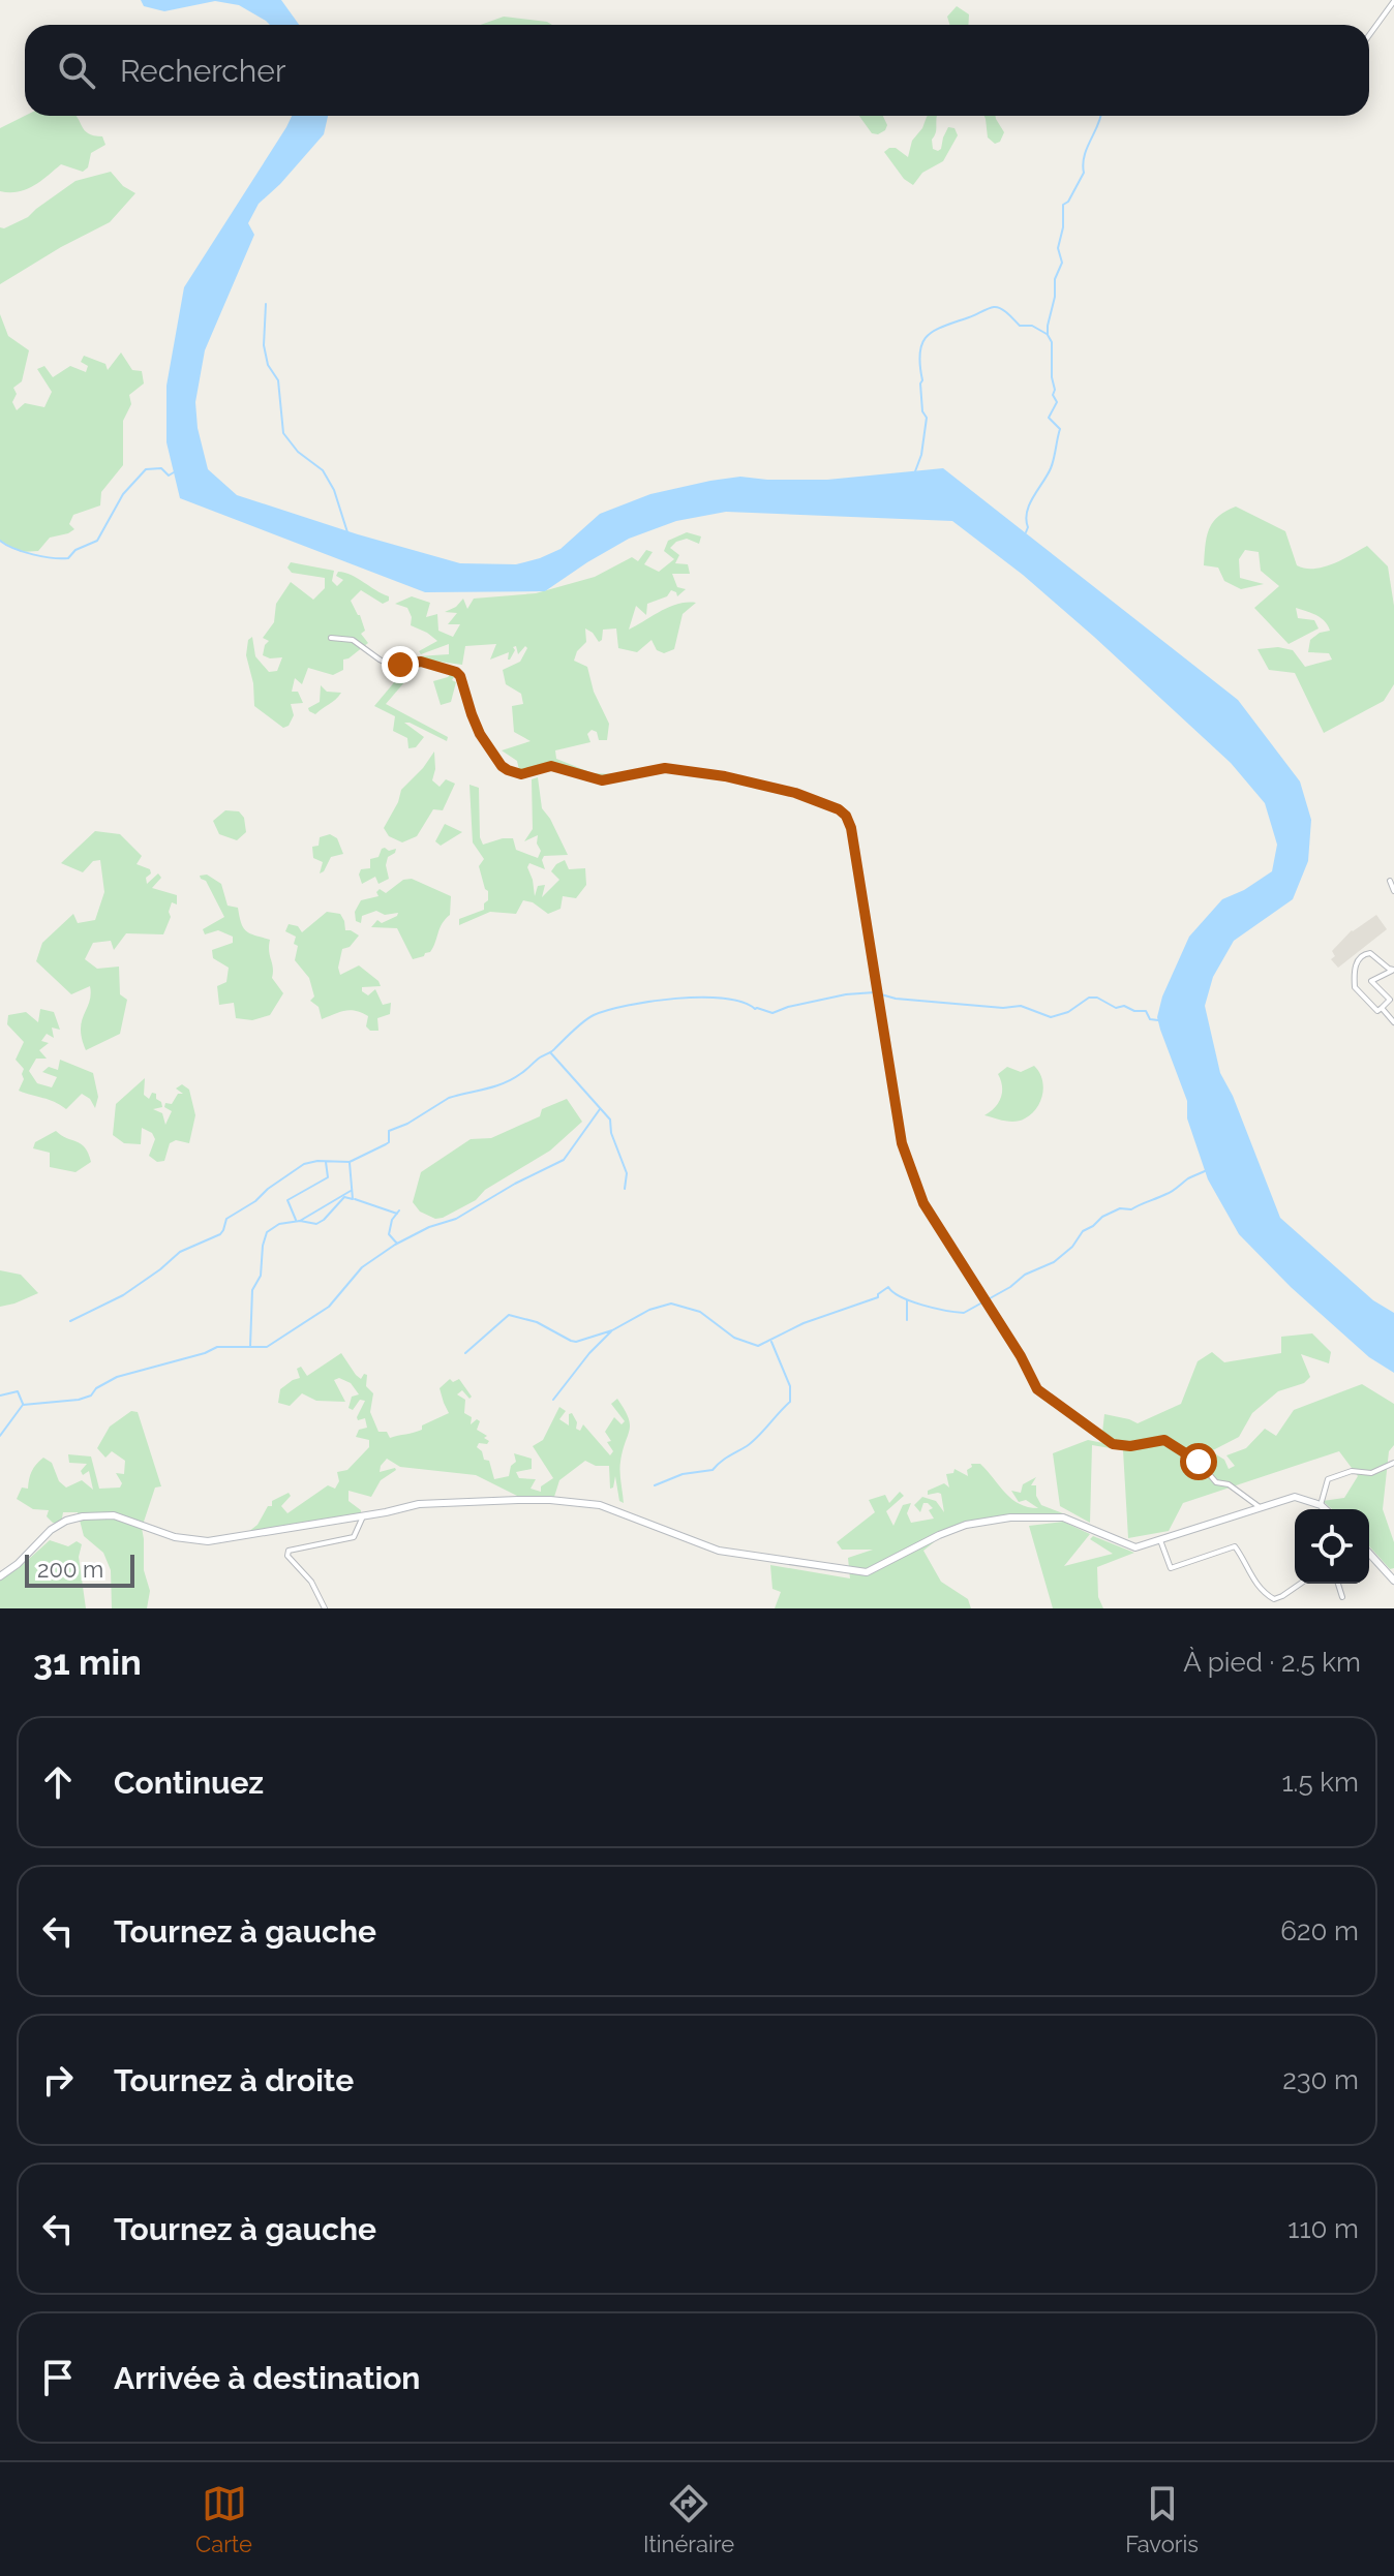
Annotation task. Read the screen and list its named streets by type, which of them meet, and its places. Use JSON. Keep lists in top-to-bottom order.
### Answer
{
  "scale_bar": "200 m",
  "page": {
    "search": "Rechercher",
    "scale": "200 m",
    "heading": ["31 min", "À pied · 2.5 km"],
    "list": [
      ["Continuez", "1.5 km"],
      ["Tournez à gauche", "620 m"],
      ["Tournez à droite", "230 m"],
      ["Tournez à gauche", "110 m"],
      "Arrivée à destination"
    ],
    "nav": ["Carte", "Itinéraire", "Favoris"]
  }
}
